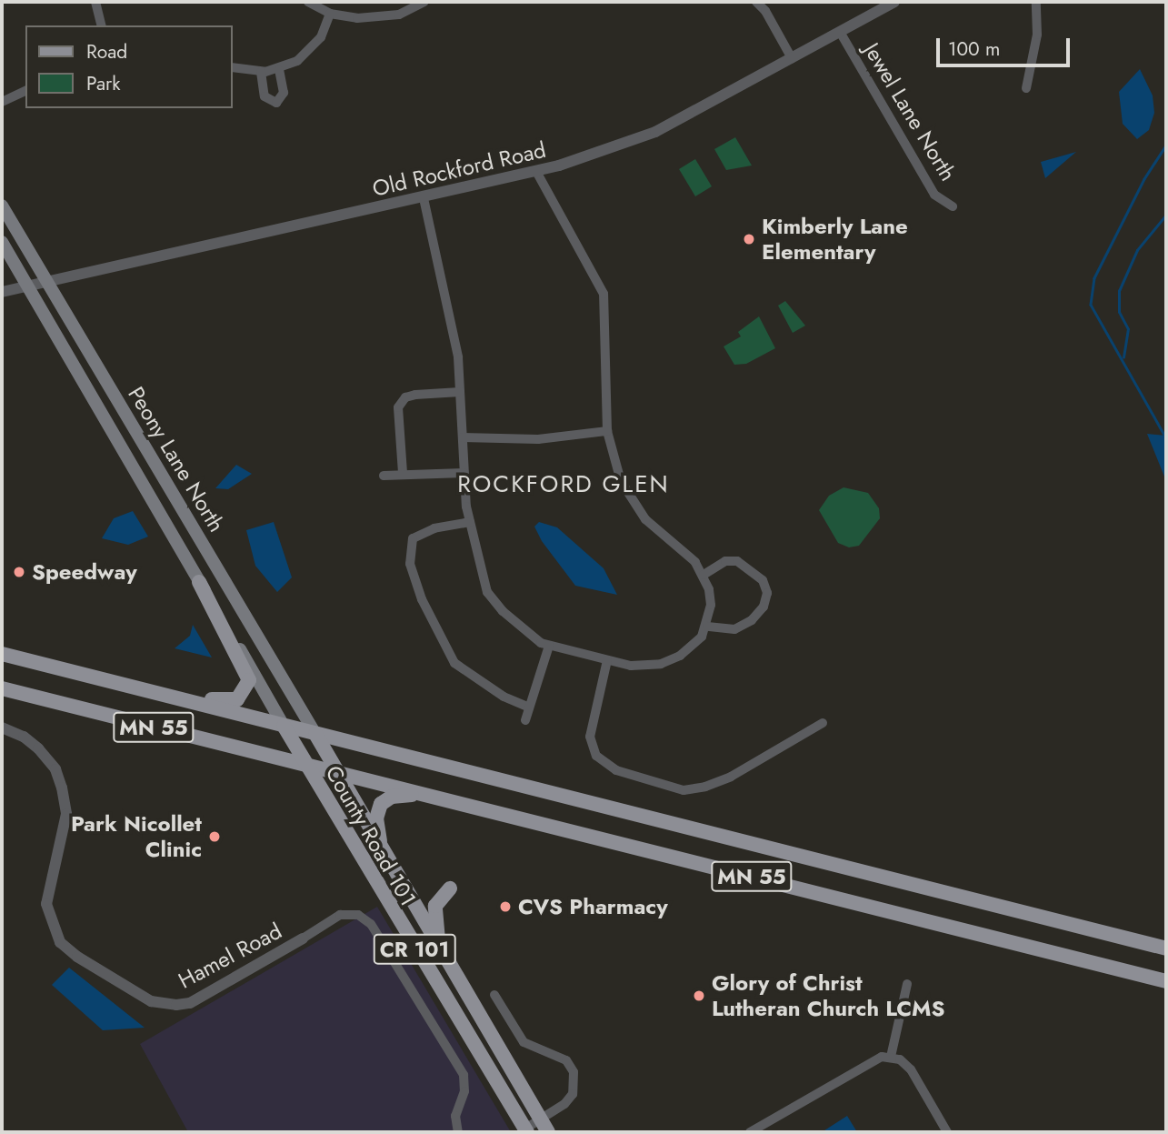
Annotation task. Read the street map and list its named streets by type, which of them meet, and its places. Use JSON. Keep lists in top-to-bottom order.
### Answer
{
  "streets": {
    "main road": [
      "Peony Lane North",
      "MN 55",
      "County Road 101",
      "CR 101"
    ],
    "street": ["Jewel Lane North", "Old Rockford Road", "Hamel Road"]
  },
  "crossings": [
    ["Jewel Lane North", "Old Rockford Road"],
    ["Old Rockford Road", "Peony Lane North"],
    ["Peony Lane North", "MN 55"],
    ["Peony Lane North", "County Road 101"],
    ["MN 55", "County Road 101"],
    ["County Road 101", "Hamel Road"]
  ],
  "districts": ["ROCKFORD GLEN"],
  "places": [
    "Kimberly Lane Elementary",
    "Speedway",
    "Park Nicollet Clinic",
    "CVS Pharmacy",
    "Glory of Christ Lutheran Church LCMS"
  ],
  "legend": ["Road", "Park"],
  "scale_bar": "100 m"
}
